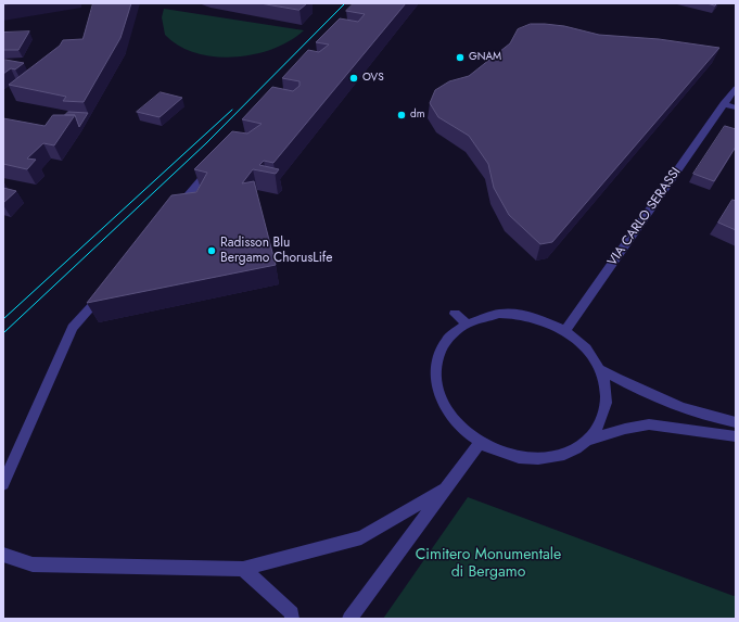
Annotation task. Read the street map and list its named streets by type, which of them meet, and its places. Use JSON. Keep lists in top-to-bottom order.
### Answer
{
  "streets": {
    "street": ["VIA CARLO SERASSI"]
  },
  "parks": ["Cimitero Monumentale di Bergamo"],
  "places": [
    "GNAM",
    "OVS",
    "dm",
    "Radisson Blu Bergamo ChorusLife"
  ]
}
